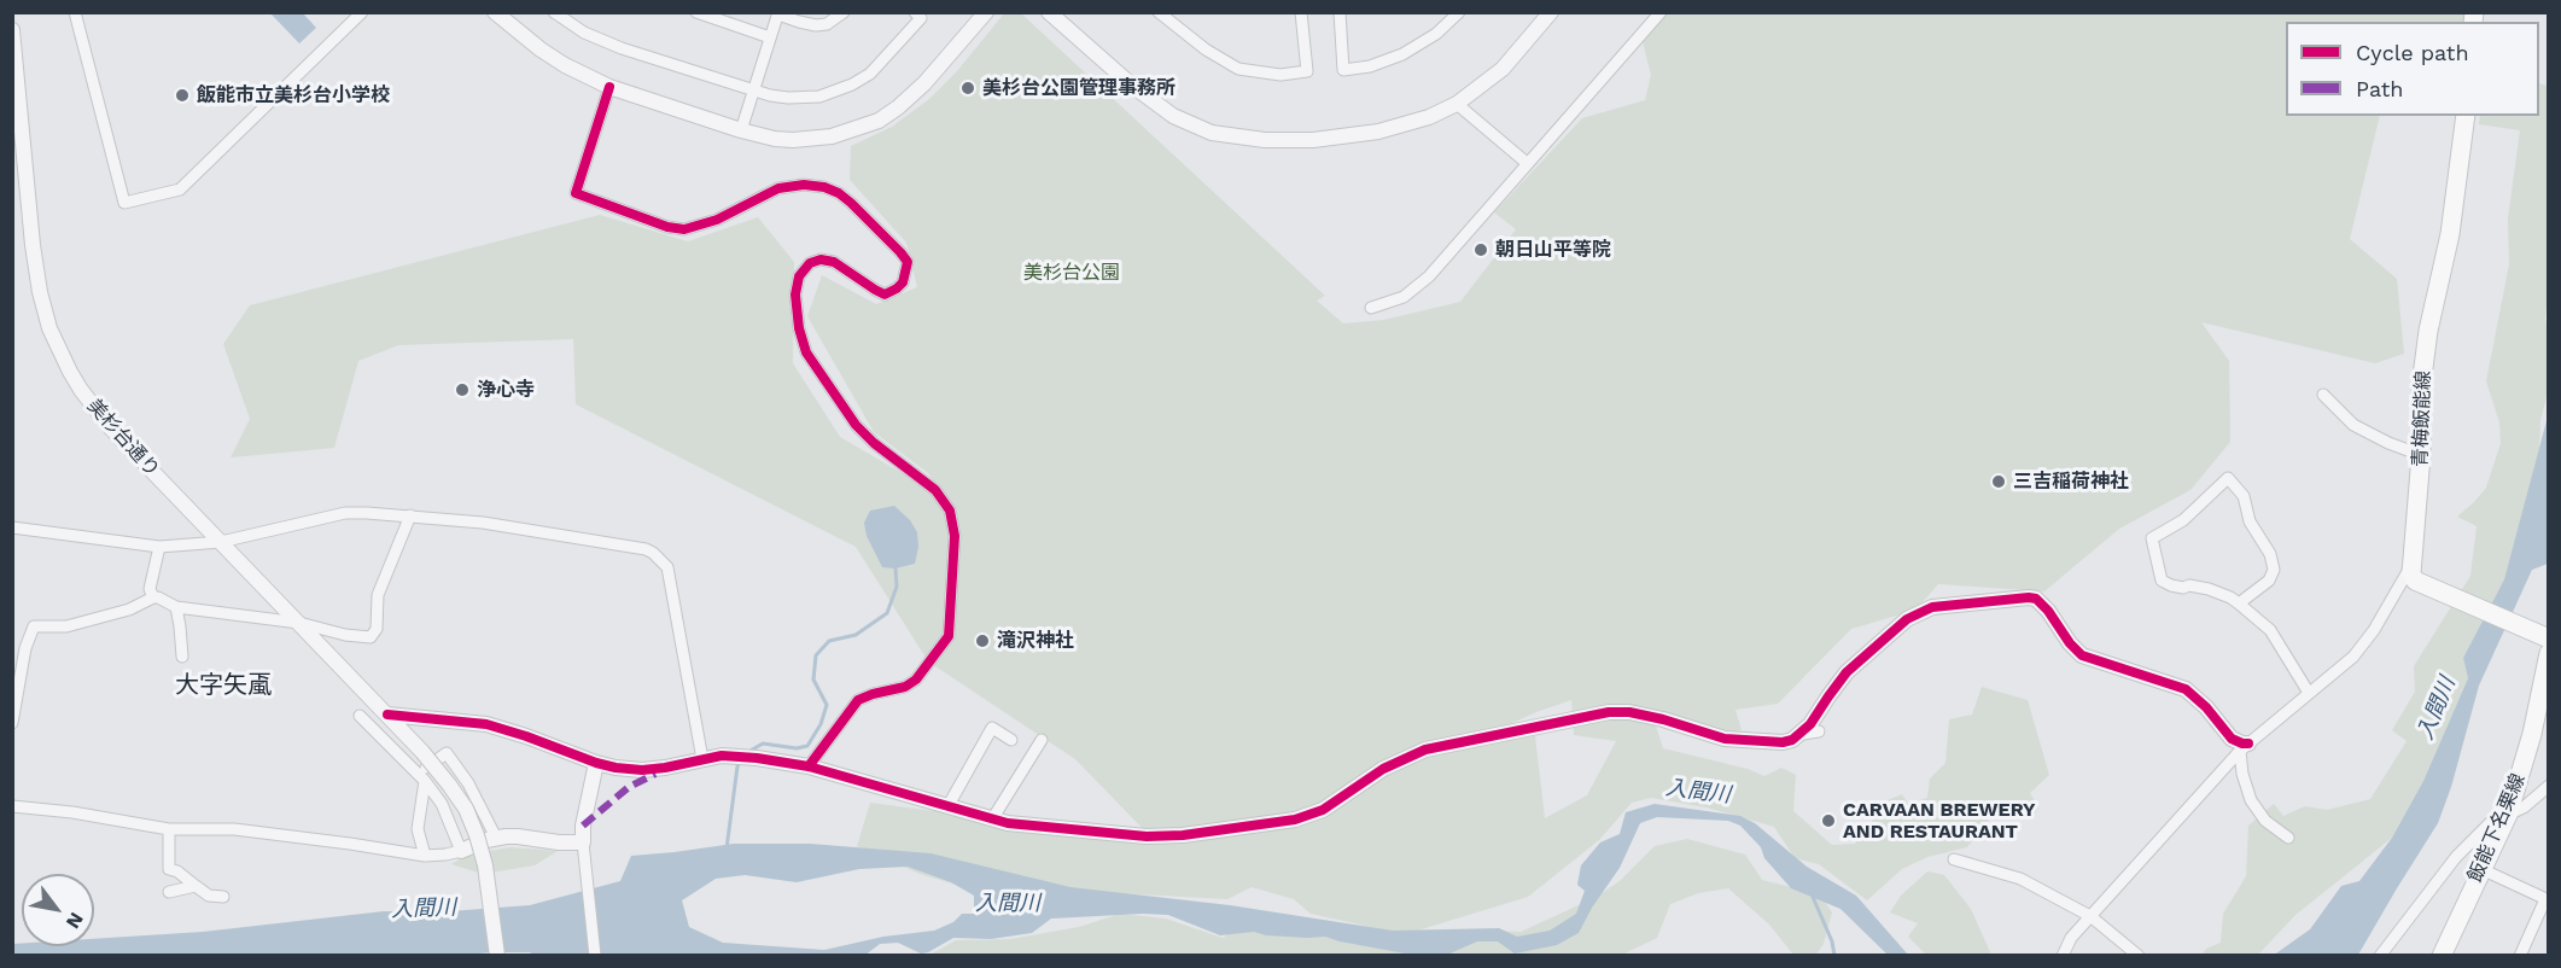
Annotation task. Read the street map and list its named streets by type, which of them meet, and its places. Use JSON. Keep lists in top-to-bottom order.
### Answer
{
  "streets": {
    "main road": ["青梅飯能線", "飯能下名栗線"],
    "street": ["美杉台通り"]
  },
  "districts": ["大字矢颪"],
  "water": ["入間川"],
  "parks": ["美杉台公園"],
  "places": [
    "美杉台公園管理事務所",
    "飯能市立美杉台小学校",
    "朝日山平等院",
    "浄心寺",
    "三吉稲荷神社",
    "滝沢神社",
    "CARVAAN BREWERY AND RESTAURANT"
  ],
  "legend": ["Cycle path", "Path"],
  "north": "bottom right"
}
